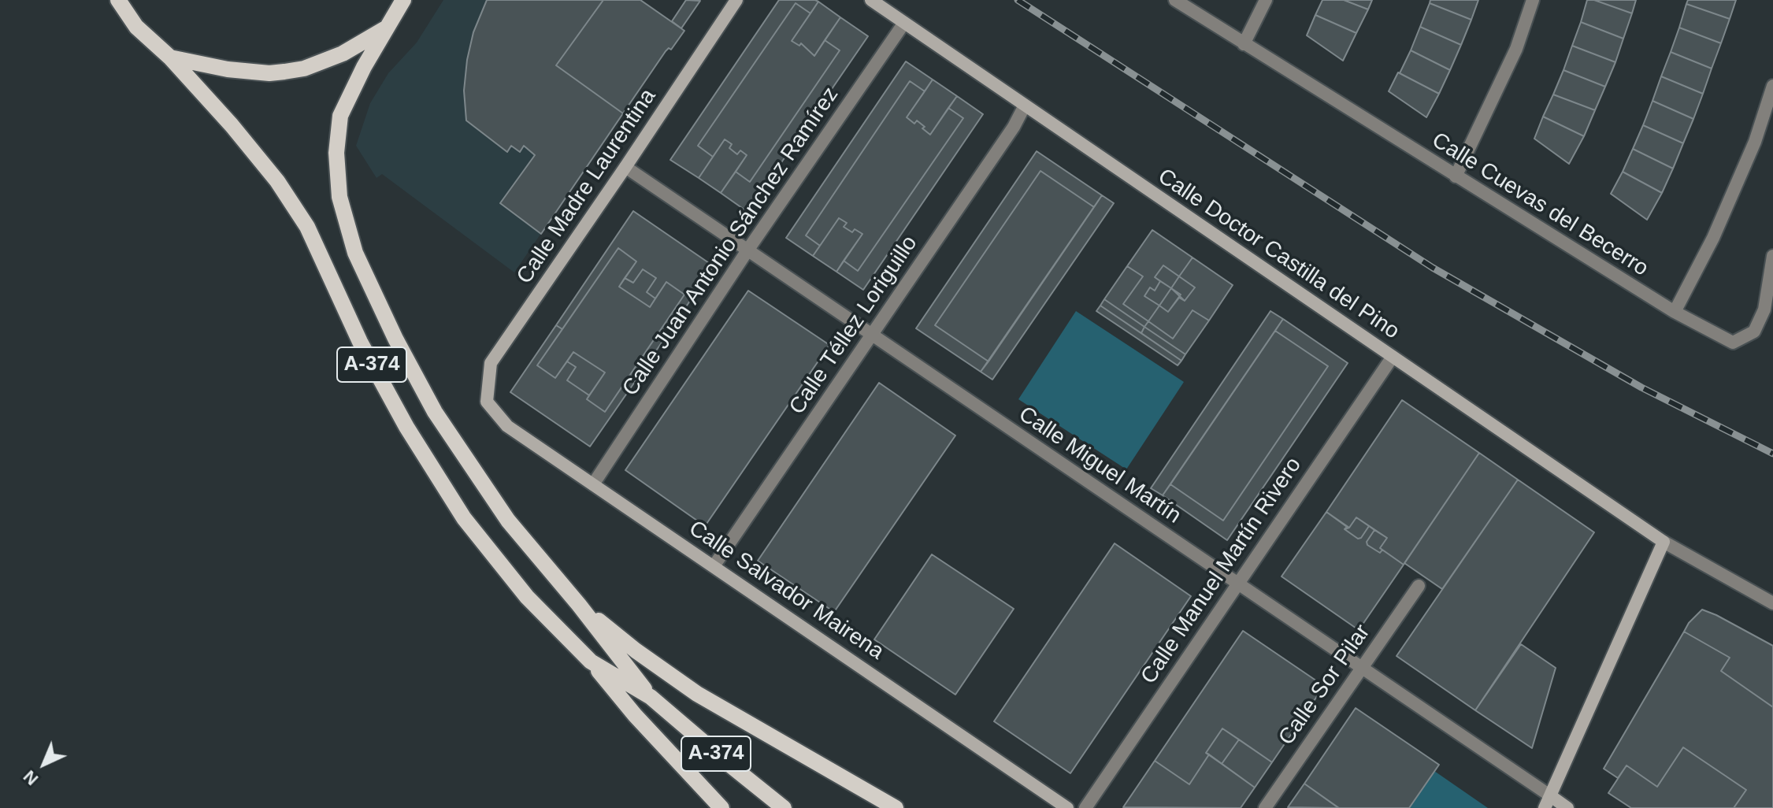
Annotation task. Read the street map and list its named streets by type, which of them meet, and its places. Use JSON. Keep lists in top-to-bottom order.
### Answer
{
  "streets": {
    "main road": ["A-374"],
    "street": [
      "Calle Madre Laurentina",
      "Calle Cuevas del Becerro",
      "Calle Juan Antonio Sánchez Ramírez",
      "Calle Doctor Castilla del Pino",
      "Calle Téllez Loriguillo",
      "Calle Miguel Martín",
      "Calle Manuel Martín Rivero",
      "Calle Salvador Mairena",
      "Calle Sor Pilar"
    ]
  },
  "crossings": [
    ["Calle Madre Laurentina", "Calle Miguel Martín"],
    ["Calle Madre Laurentina", "Calle Salvador Mairena"],
    ["Calle Juan Antonio Sánchez Ramírez", "Calle Doctor Castilla del Pino"],
    ["Calle Juan Antonio Sánchez Ramírez", "Calle Miguel Martín"],
    ["Calle Juan Antonio Sánchez Ramírez", "Calle Salvador Mairena"],
    ["Calle Doctor Castilla del Pino", "Calle Téllez Loriguillo"],
    ["Calle Doctor Castilla del Pino", "Calle Manuel Martín Rivero"],
    ["Calle Téllez Loriguillo", "Calle Miguel Martín"],
    ["Calle Téllez Loriguillo", "Calle Salvador Mairena"],
    ["Calle Miguel Martín", "Calle Manuel Martín Rivero"],
    ["Calle Miguel Martín", "Calle Sor Pilar"]
  ],
  "north": "bottom left"
}
